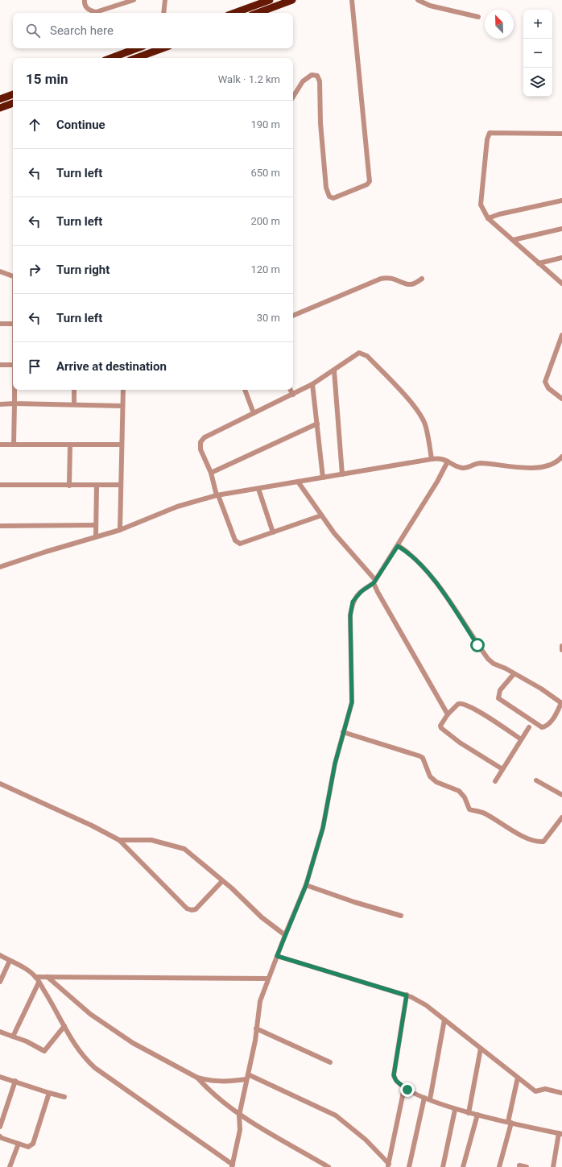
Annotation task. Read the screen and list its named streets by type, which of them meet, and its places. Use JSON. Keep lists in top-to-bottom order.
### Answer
{
  "north": "top left",
  "page": {
    "map_buttons": ["+", "−"],
    "search": "Search here",
    "heading": ["15 min", "Walk · 1.2 km"],
    "list": [
      ["Continue", "190 m"],
      ["Turn left", "650 m"],
      ["Turn left", "200 m"],
      ["Turn right", "120 m"],
      ["Turn left", "30 m"],
      "Arrive at destination"
    ]
  }
}
